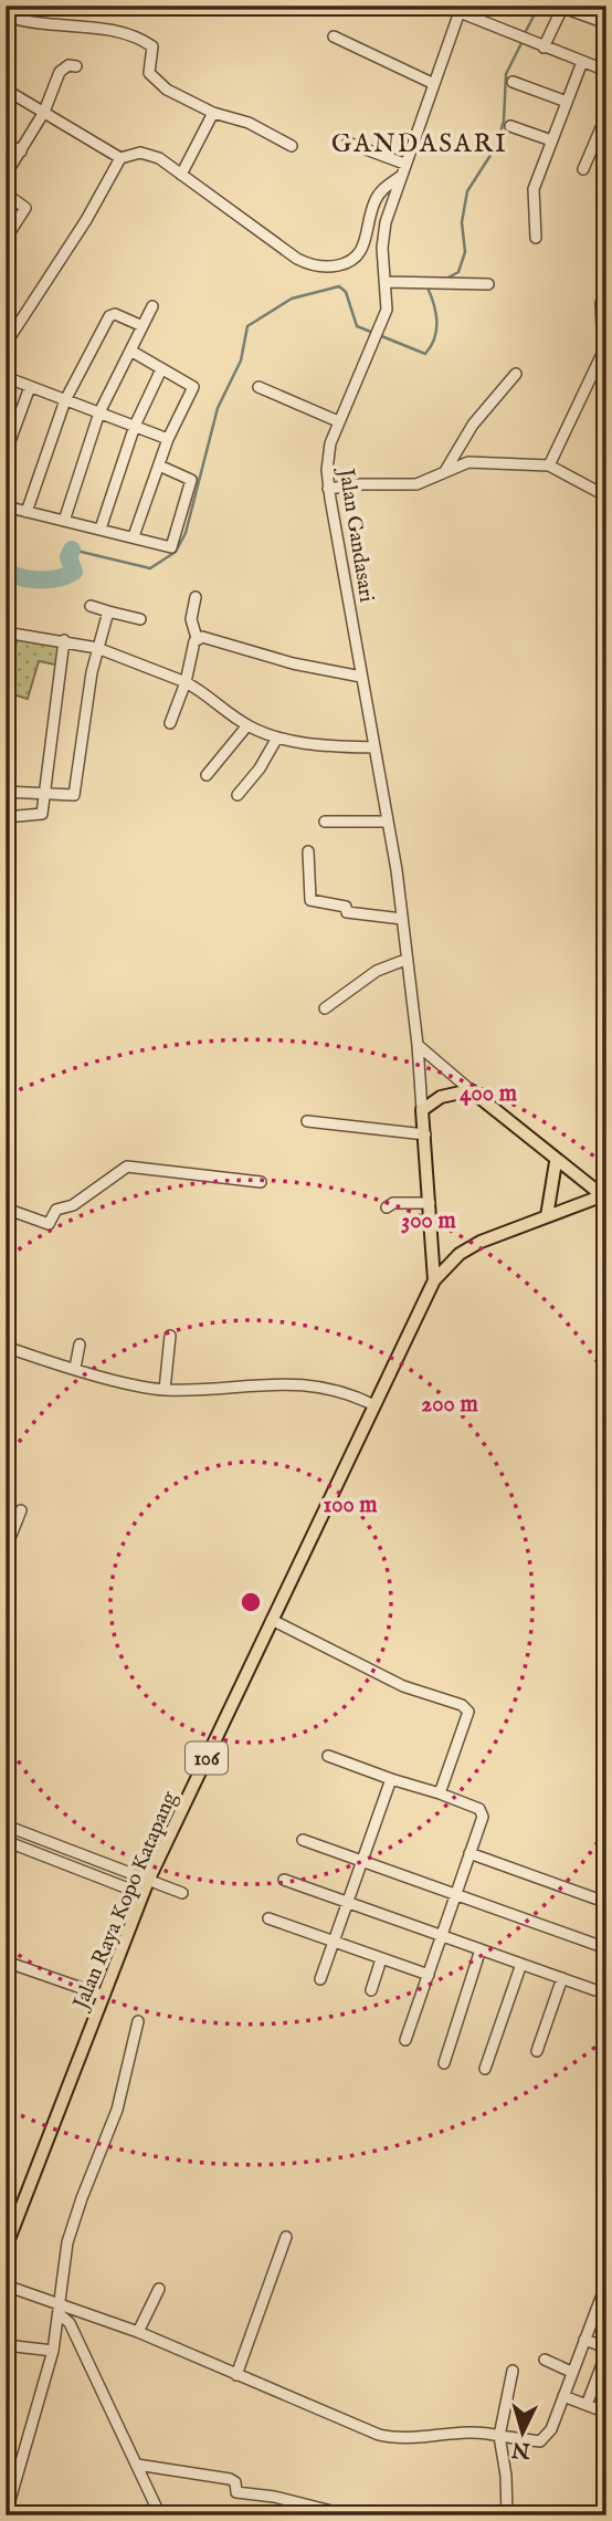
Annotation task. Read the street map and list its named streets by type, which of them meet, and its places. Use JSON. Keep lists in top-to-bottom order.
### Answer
{
  "streets": {
    "main road": ["106", "Jalan Raya Kopo Katapang"],
    "street": ["Jalan Gandasari"]
  },
  "crossings": [
    ["106", "Jalan Raya Kopo Katapang"]
  ],
  "districts": ["GANDASARI"],
  "north": "bottom",
  "rings": [
    "400 m",
    "300 m",
    "200 m",
    "100 m"
  ]
}
